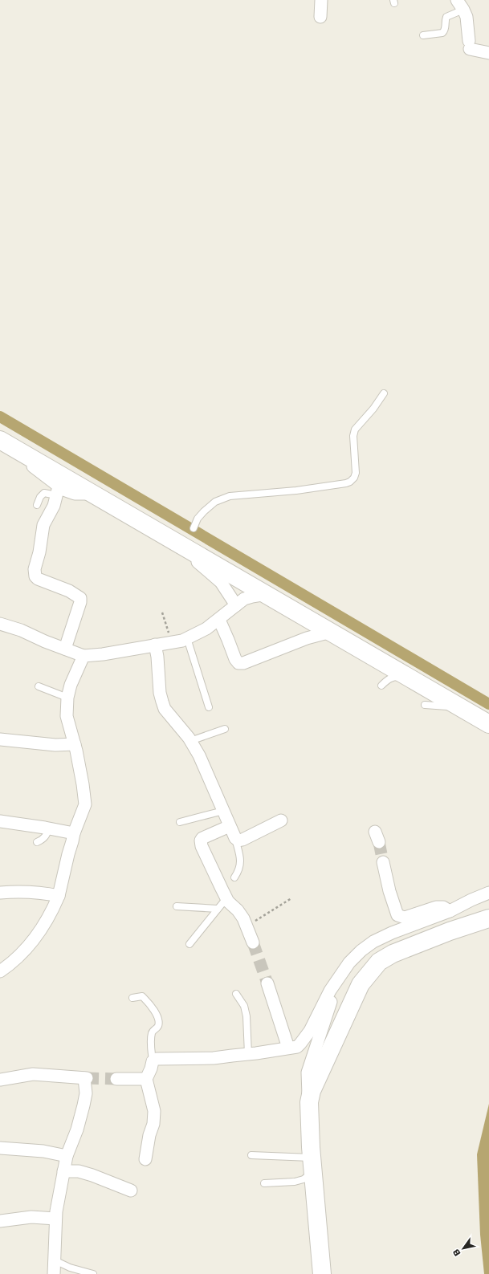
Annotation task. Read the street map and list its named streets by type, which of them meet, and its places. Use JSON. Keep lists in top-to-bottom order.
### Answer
{
  "north": "bottom left"
}
